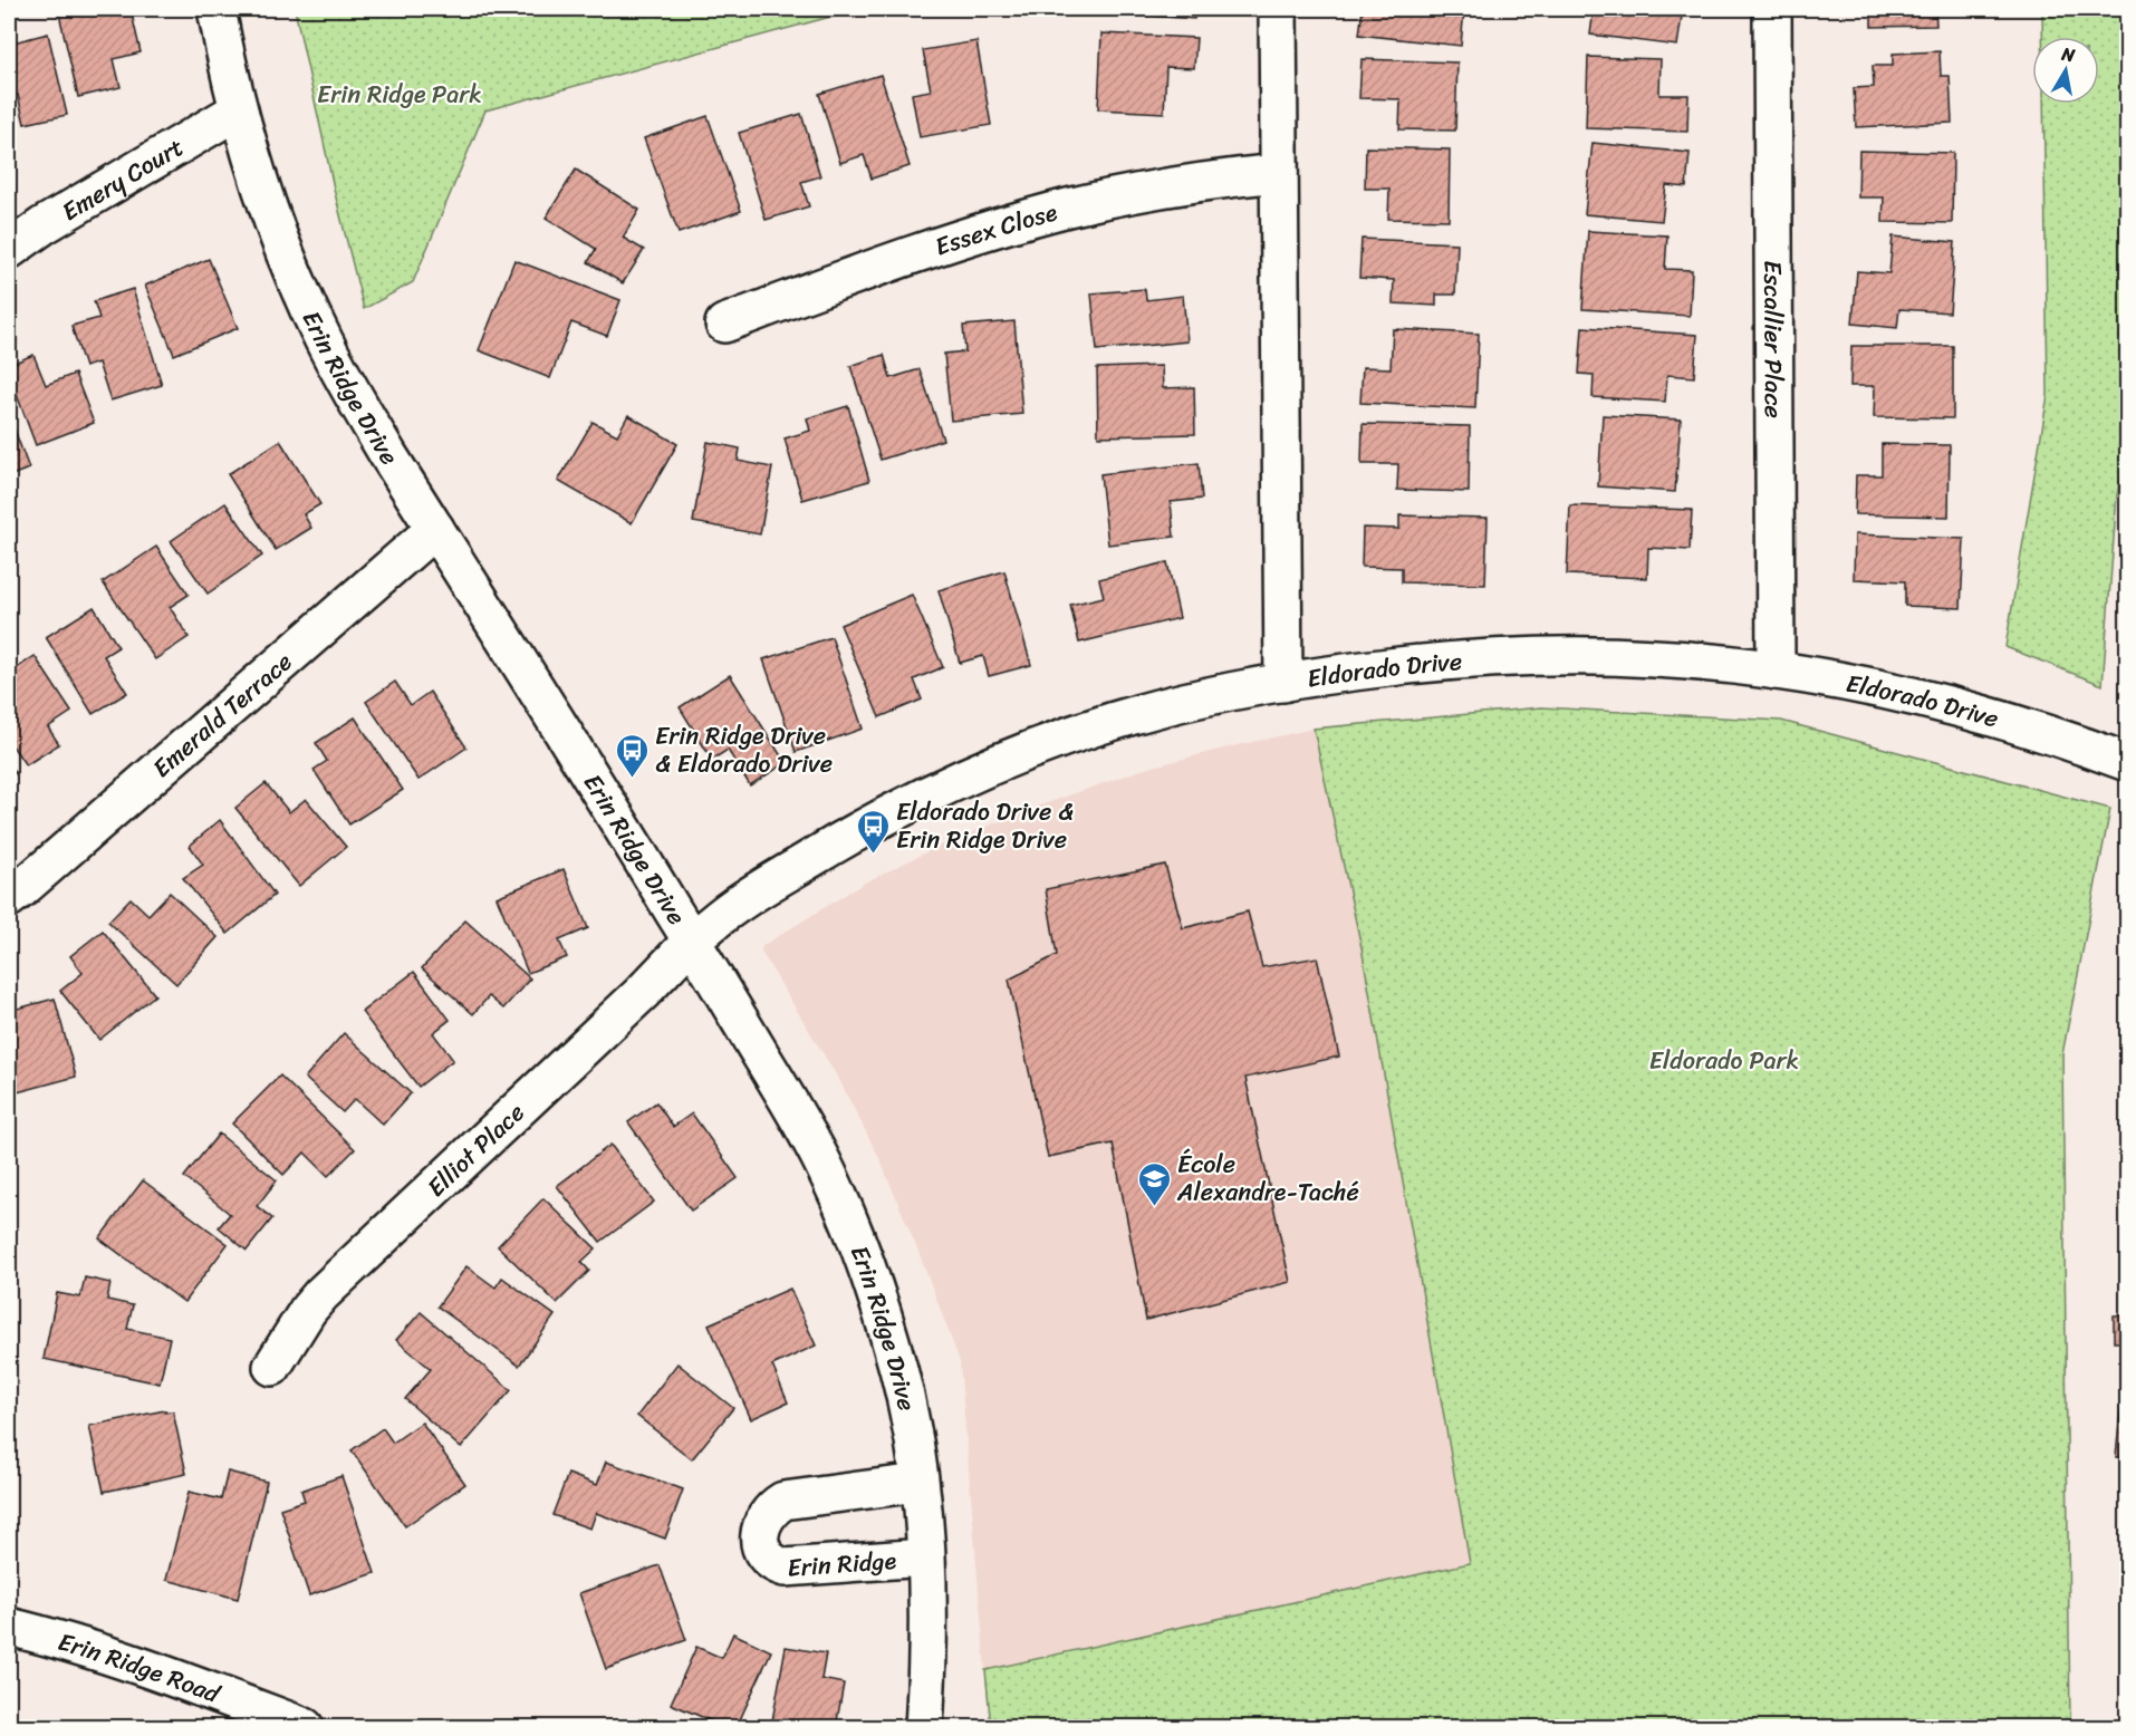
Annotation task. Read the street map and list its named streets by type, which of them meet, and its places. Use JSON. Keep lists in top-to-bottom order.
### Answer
{
  "streets": {
    "street": [
      "Emery Court",
      "Essex Close",
      "Escallier Place",
      "Erin Ridge Drive",
      "Eldorado Drive",
      "Emerald Terrace",
      "Elliot Place",
      "Erin Ridge",
      "Erin Ridge Road"
    ]
  },
  "crossings": [
    ["Emery Court", "Erin Ridge Drive"],
    ["Escallier Place", "Eldorado Drive"],
    ["Erin Ridge Drive", "Eldorado Drive"],
    ["Erin Ridge Drive", "Emerald Terrace"],
    ["Erin Ridge Drive", "Elliot Place"],
    ["Erin Ridge Drive", "Erin Ridge"],
    ["Eldorado Drive", "Elliot Place"]
  ],
  "parks": ["Erin Ridge Park", "Eldorado Park"],
  "places": {
    "bus stop": ["Erin Ridge Drive & Eldorado Drive", "Eldorado Drive & Erin Ridge Drive"],
    "school or university": ["École Alexandre-Taché"]
  },
  "north": "top"
}
